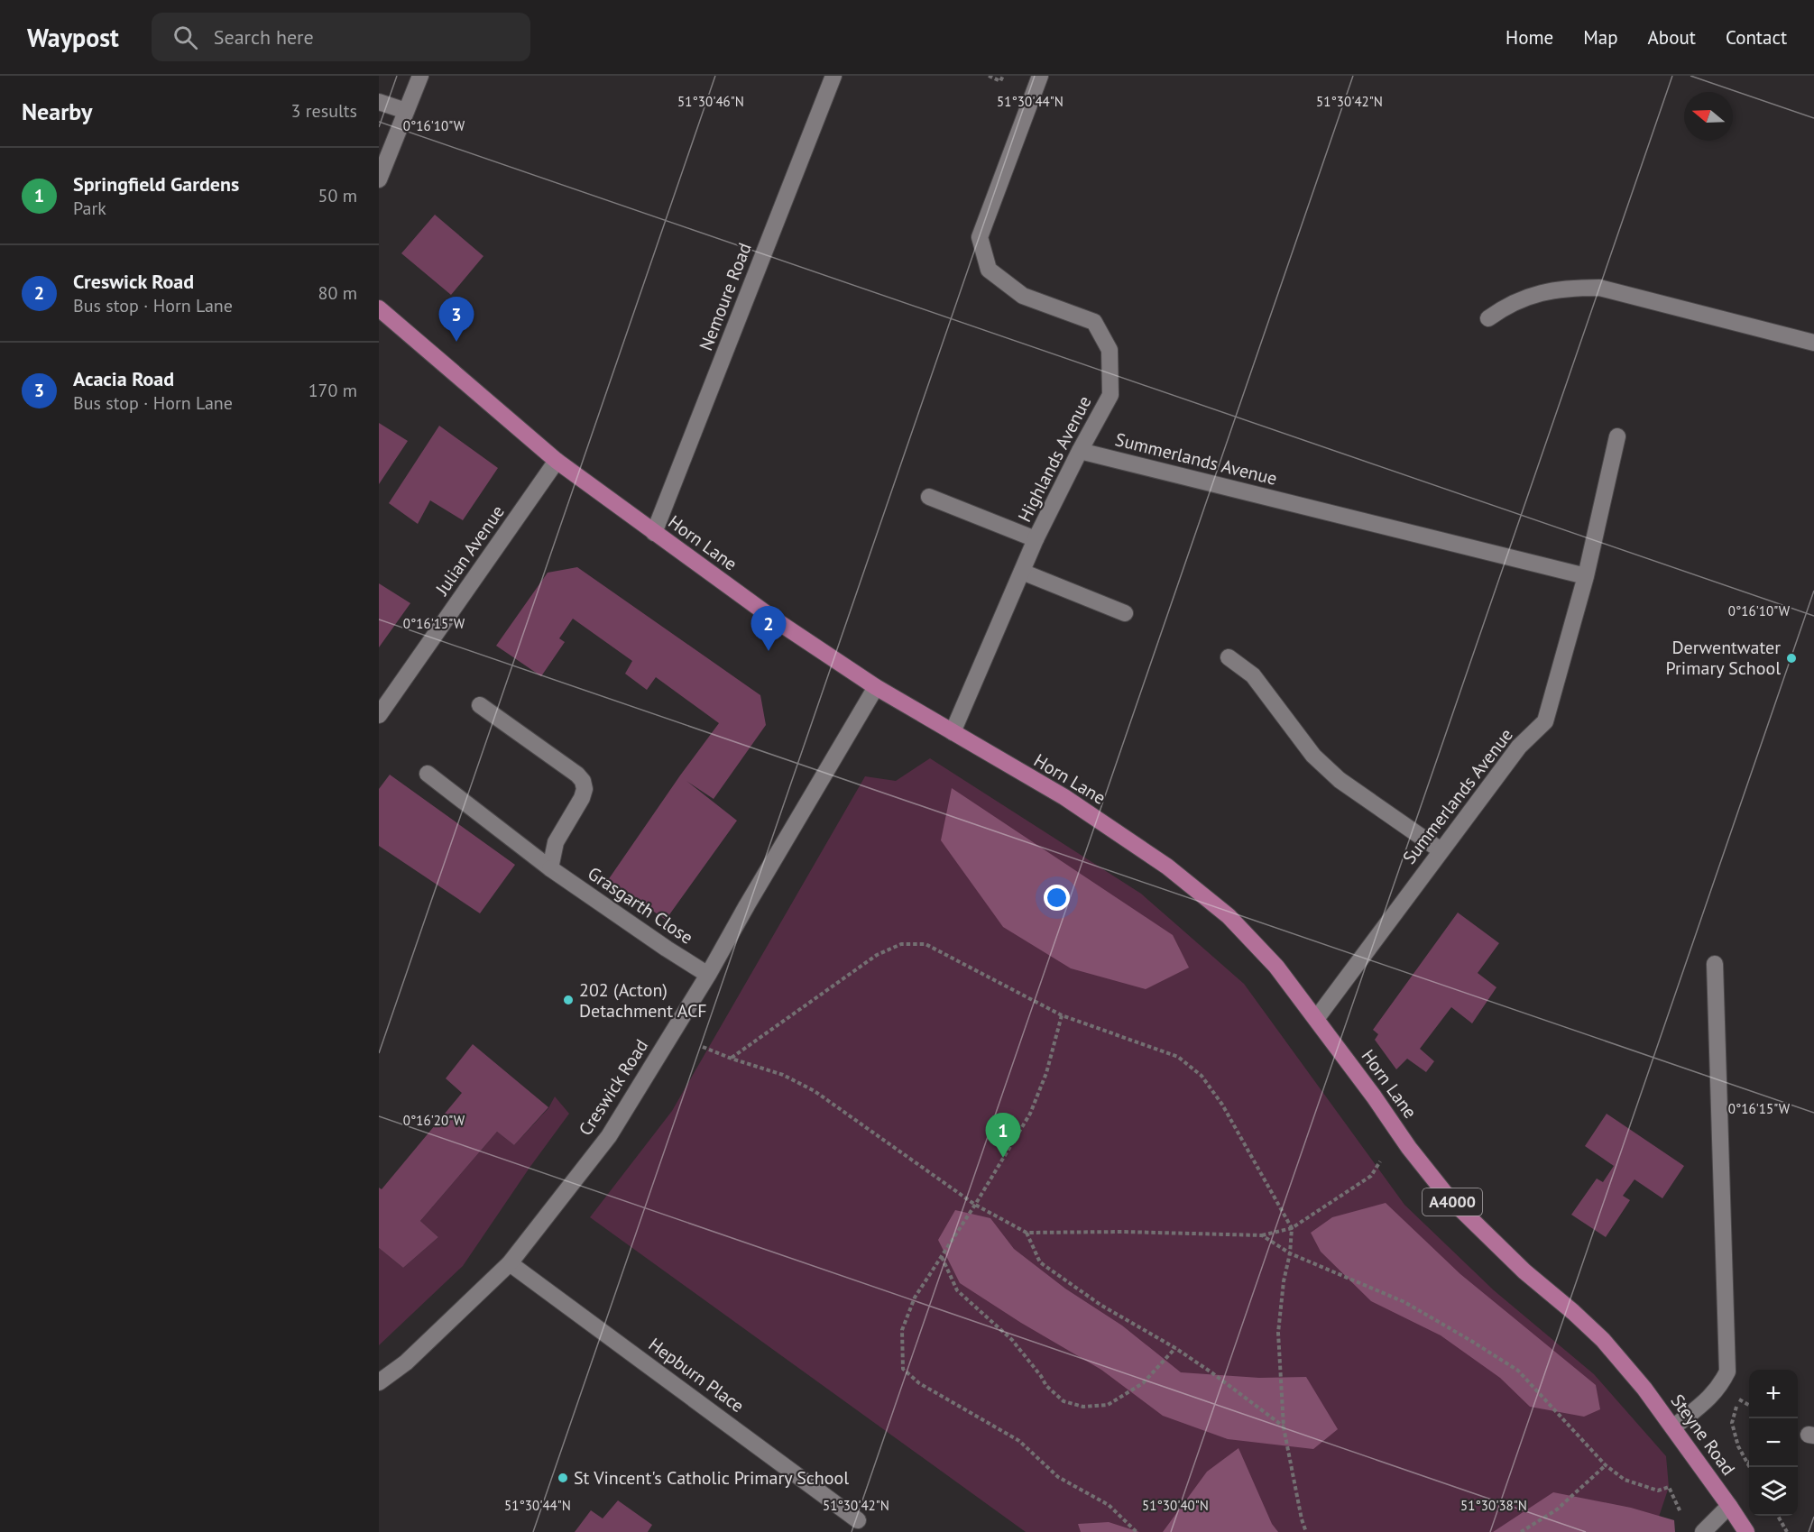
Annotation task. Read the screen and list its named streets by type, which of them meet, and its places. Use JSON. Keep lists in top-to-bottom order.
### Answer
{
  "streets": {
    "main road": ["Horn Lane", "A4000", "Steyne Road"],
    "street": [
      "Nemoure Road",
      "Highlands Avenue",
      "Summerlands Avenue",
      "Julian Avenue",
      "Grasgarth Close",
      "Creswick Road",
      "Hepburn Place"
    ]
  },
  "crossings": [
    ["Nemoure Road", "Horn Lane"],
    ["Highlands Avenue", "Summerlands Avenue"],
    ["Highlands Avenue", "Horn Lane"],
    ["Summerlands Avenue", "Horn Lane"],
    ["Horn Lane", "Julian Avenue"],
    ["Horn Lane", "Creswick Road"],
    ["Horn Lane", "Steyne Road"],
    ["Grasgarth Close", "Creswick Road"],
    ["Creswick Road", "Hepburn Place"]
  ],
  "places": ["Derwentwater Primary School", "202 (Acton) Detachment ACF", "St Vincent's Catholic Primary School"],
  "north": "left",
  "page": {
    "header": "Waypost",
    "search": "Search here",
    "nav": [
      "Home",
      "Map",
      "About",
      "Contact"
    ],
    "heading": ["Nearby", "3 results"],
    "list": [
      {
        "mark": "1",
        "name": "Springfield Gardens",
        "note": "Park",
        "value": "50 m"
      },
      {
        "mark": "2",
        "name": "Creswick Road",
        "note": "Bus stop · Horn Lane",
        "value": "80 m"
      },
      {
        "mark": "3",
        "name": "Acacia Road",
        "note": "Bus stop · Horn Lane",
        "value": "170 m"
      }
    ],
    "pins": ["3", "2", "1"],
    "map_buttons": ["+", "−"]
  },
  "coordinates": [
    "51°30'46\"N",
    "51°30'44\"N",
    "51°30'42\"N",
    "0°16'10\"W",
    "0°16'15\"W",
    "0°16'20\"W",
    "51°30'40\"N",
    "51°30'38\"N"
  ]
}
